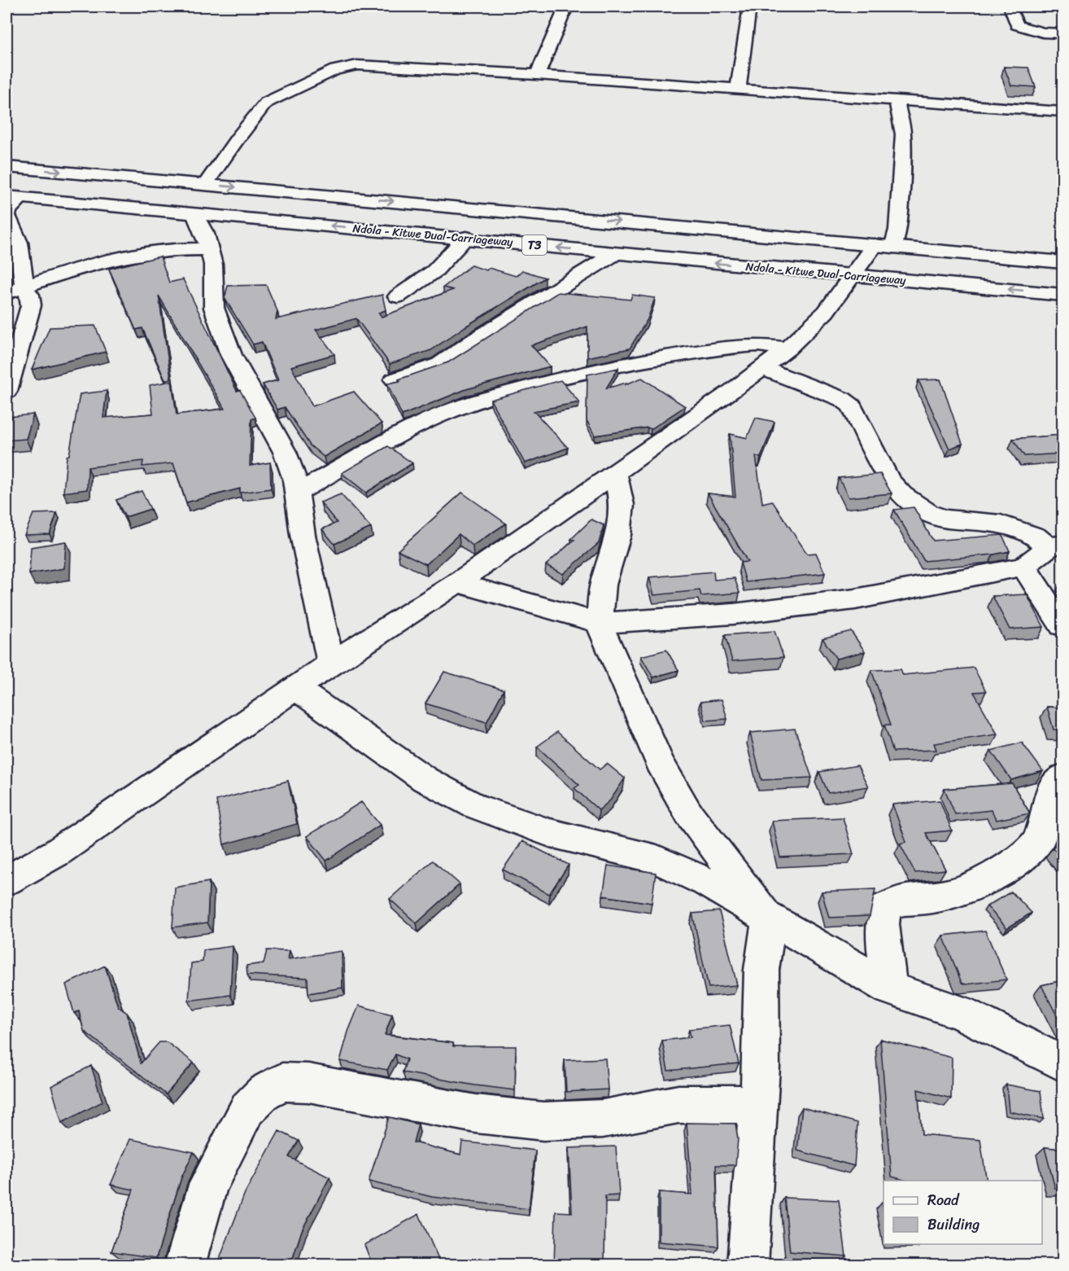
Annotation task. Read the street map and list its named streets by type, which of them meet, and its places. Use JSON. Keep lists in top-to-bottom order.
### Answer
{
  "streets": {
    "main road": ["Ndola - Kitwe Dual-Carriageway", "T3"]
  },
  "legend": ["Road", "Building"]
}
